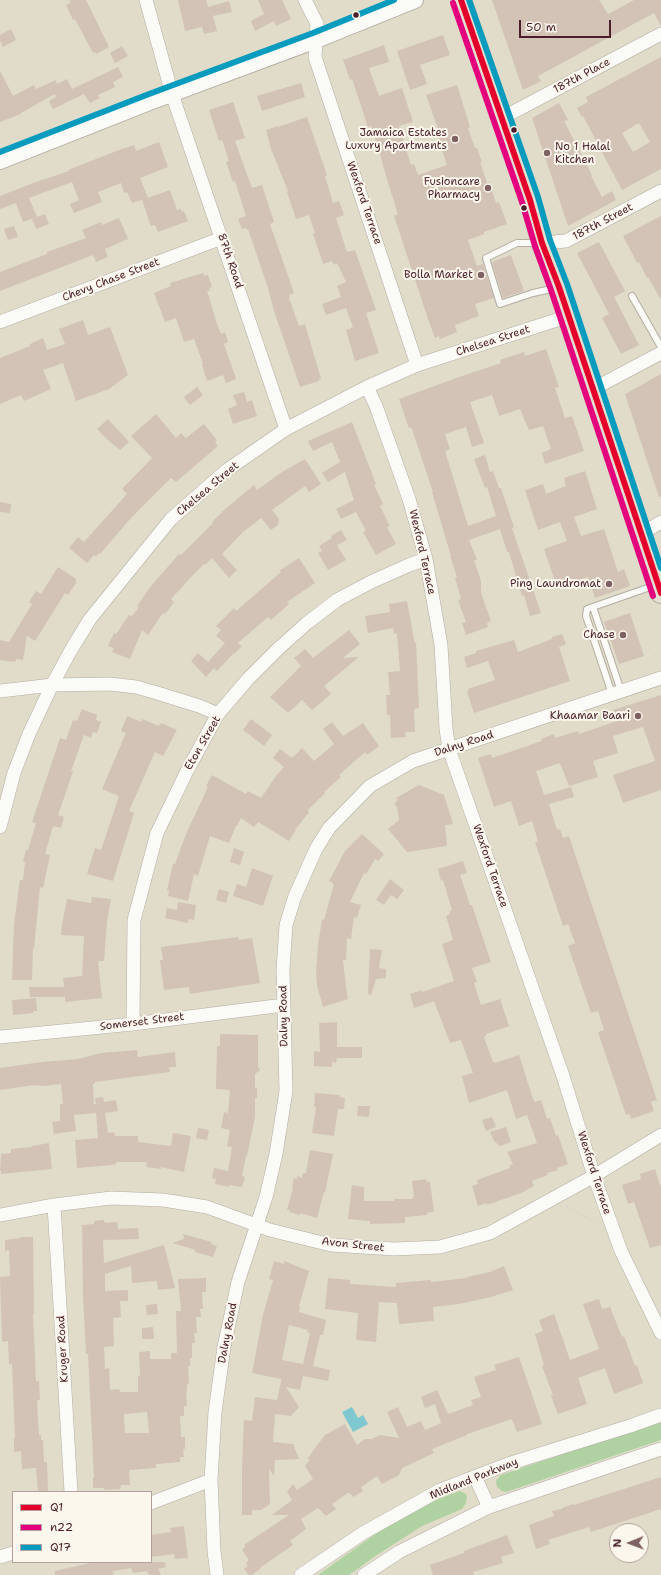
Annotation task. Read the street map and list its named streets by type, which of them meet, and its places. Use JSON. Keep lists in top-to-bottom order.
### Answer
{
  "streets": {
    "street": [
      "187th Place",
      "Wexford Terrace",
      "187th Street",
      "87th Road",
      "Chevy Chase Street",
      "Chelsea Street",
      "Eton Street",
      "Dalny Road",
      "Somerset Street",
      "Avon Street",
      "Kruger Road",
      "Midland Parkway"
    ]
  },
  "crossings": [
    ["Wexford Terrace", "Chelsea Street"],
    ["Wexford Terrace", "Eton Street"],
    ["Wexford Terrace", "Dalny Road"],
    ["Wexford Terrace", "Avon Street"],
    ["87th Road", "Chevy Chase Street"],
    ["87th Road", "Chelsea Street"],
    ["Eton Street", "Somerset Street"],
    ["Dalny Road", "Somerset Street"],
    ["Dalny Road", "Avon Street"],
    ["Avon Street", "Kruger Road"]
  ],
  "places": [
    "Jamaica Estates Luxury Apartments",
    "No 1 Halal Kitchen",
    "Fusioncare Pharmacy",
    "Bolla Market",
    "Ping Laundromat",
    "Chase",
    "Khaamar Baari"
  ],
  "lines": ["transit line Q1", "transit line Q17", "transit line n22"],
  "legend": ["Q1", "n22", "Q17"],
  "scale_bar": "50 m",
  "north": "left"
}
